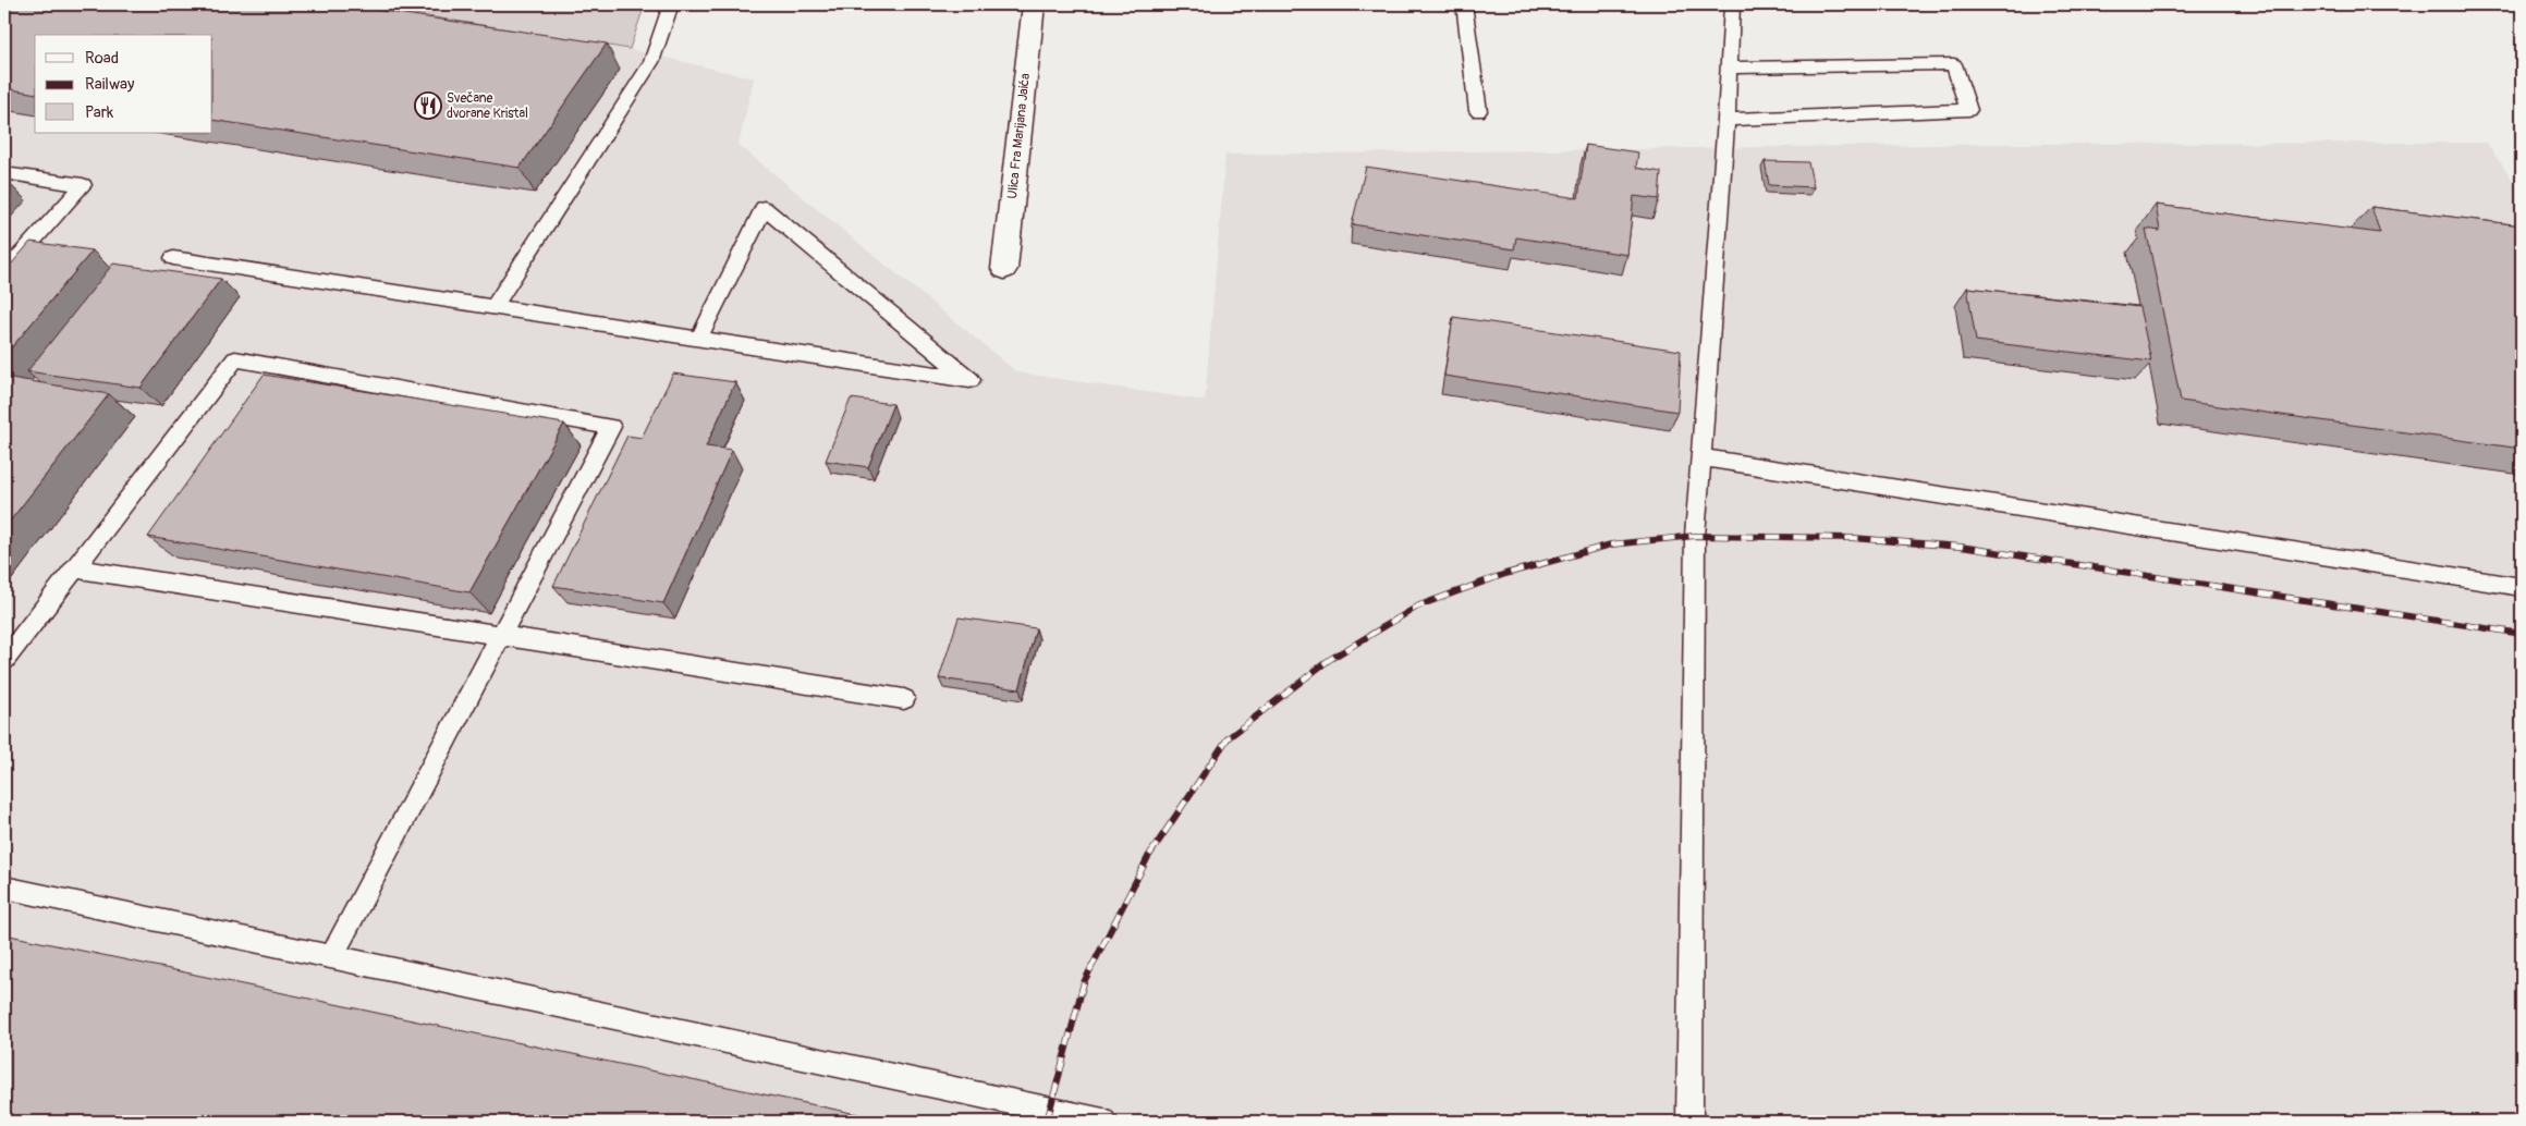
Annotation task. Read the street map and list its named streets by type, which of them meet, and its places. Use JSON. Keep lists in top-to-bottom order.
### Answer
{
  "streets": {
    "street": ["Ulica Fra Marijana Jaića"]
  },
  "places": {
    "restaurant": ["Svečane dvorane Kristal"]
  },
  "legend": ["Road", "Railway", "Park"]
}
